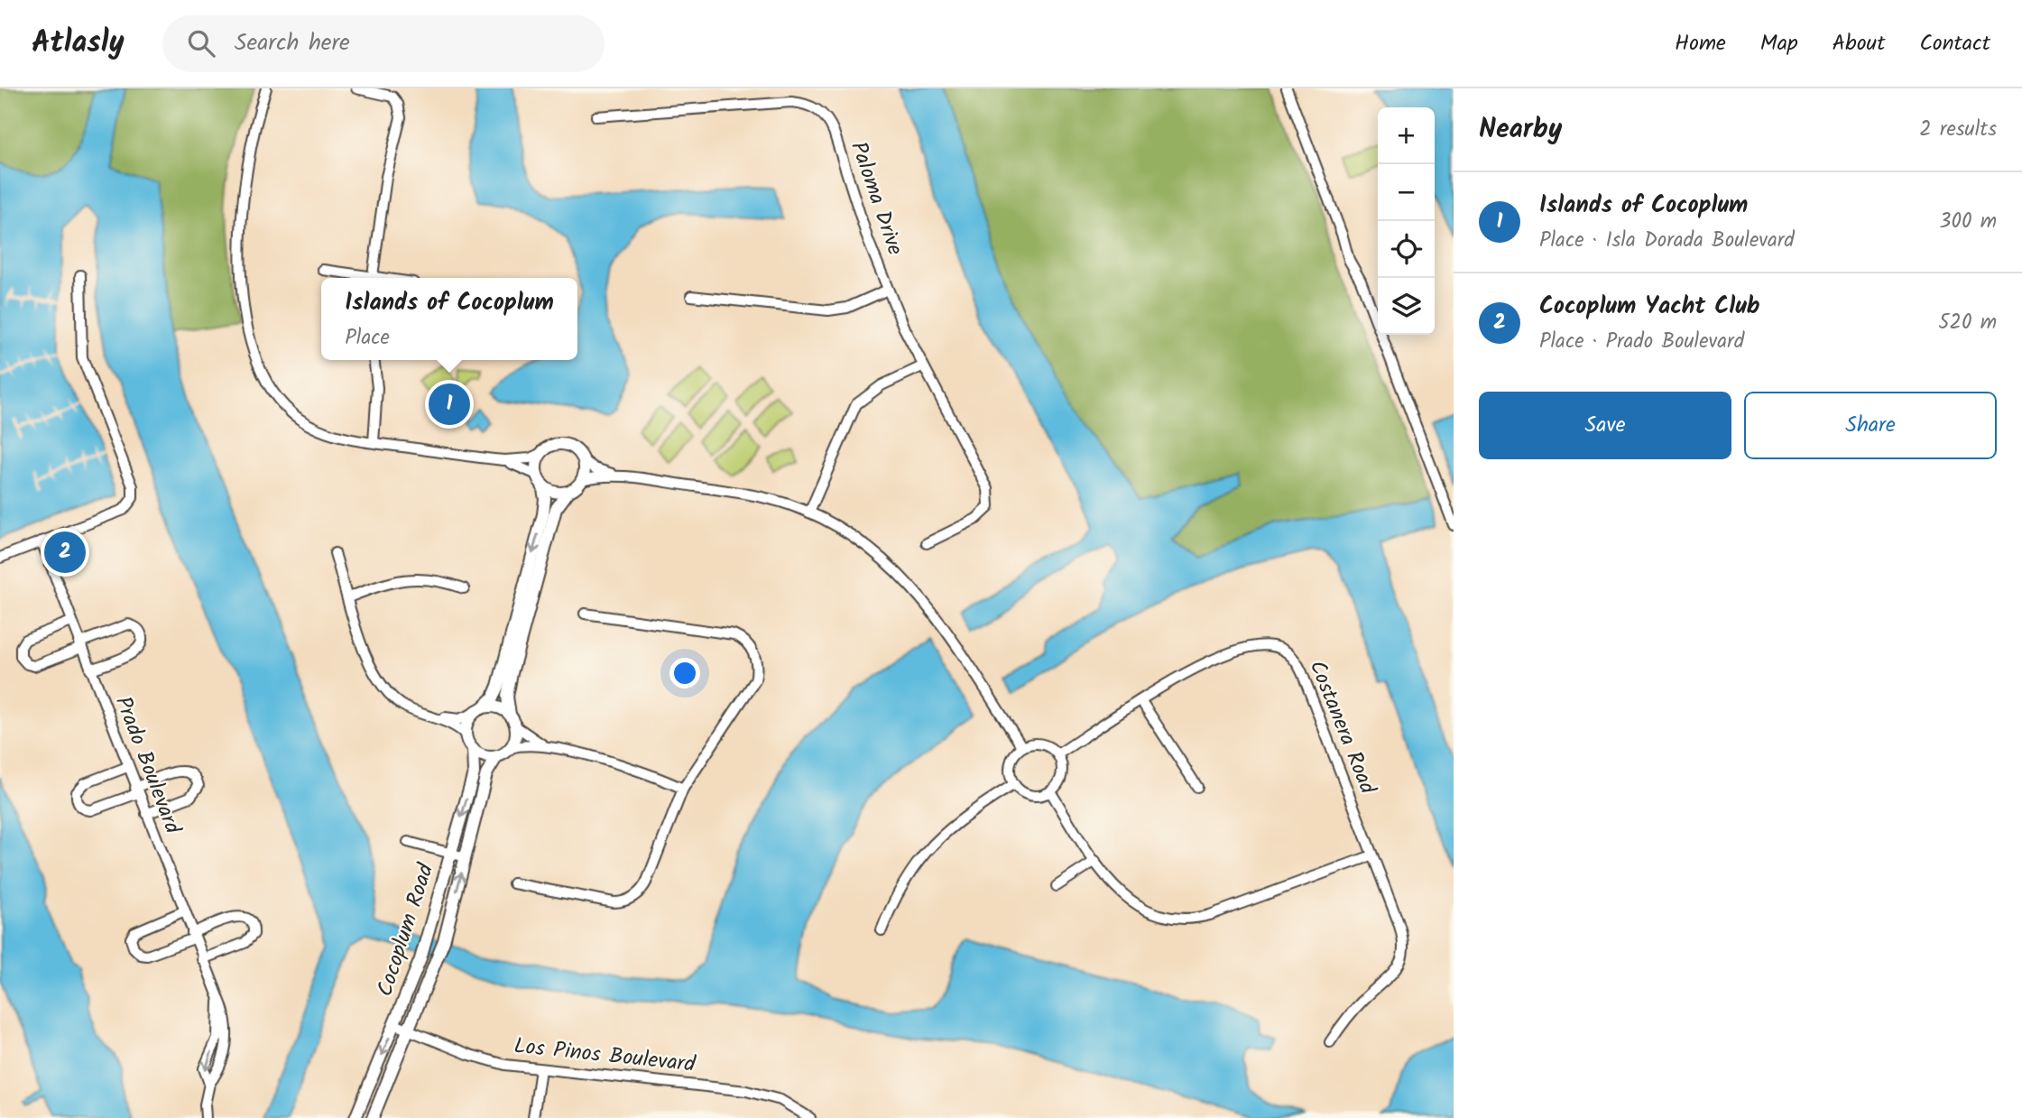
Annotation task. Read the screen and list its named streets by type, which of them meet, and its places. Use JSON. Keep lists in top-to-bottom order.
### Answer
{
  "streets": {
    "street": [
      "Paloma Drive",
      "Costanera Road",
      "Prado Boulevard",
      "Cocoplum Road",
      "Los Pinos Boulevard"
    ]
  },
  "crossings": [
    ["Cocoplum Road", "Los Pinos Boulevard"]
  ],
  "page": {
    "header": "Atlasly",
    "search": "Search here",
    "nav": [
      "Home",
      "Map",
      "About",
      "Contact"
    ],
    "heading": ["Nearby", "2 results"],
    "map_buttons": ["+", "−"],
    "list": [
      {
        "mark": "1",
        "name": "Islands of Cocoplum",
        "note": "Place · Isla Dorada Boulevard",
        "value": "300 m"
      },
      {
        "mark": "2",
        "name": "Cocoplum Yacht Club",
        "note": "Place · Prado Boulevard",
        "value": "520 m"
      }
    ],
    "popup": ["Islands of Cocoplum", "Place"],
    "buttons": ["Save", "Share"],
    "pins": ["1", "2"]
  }
}
